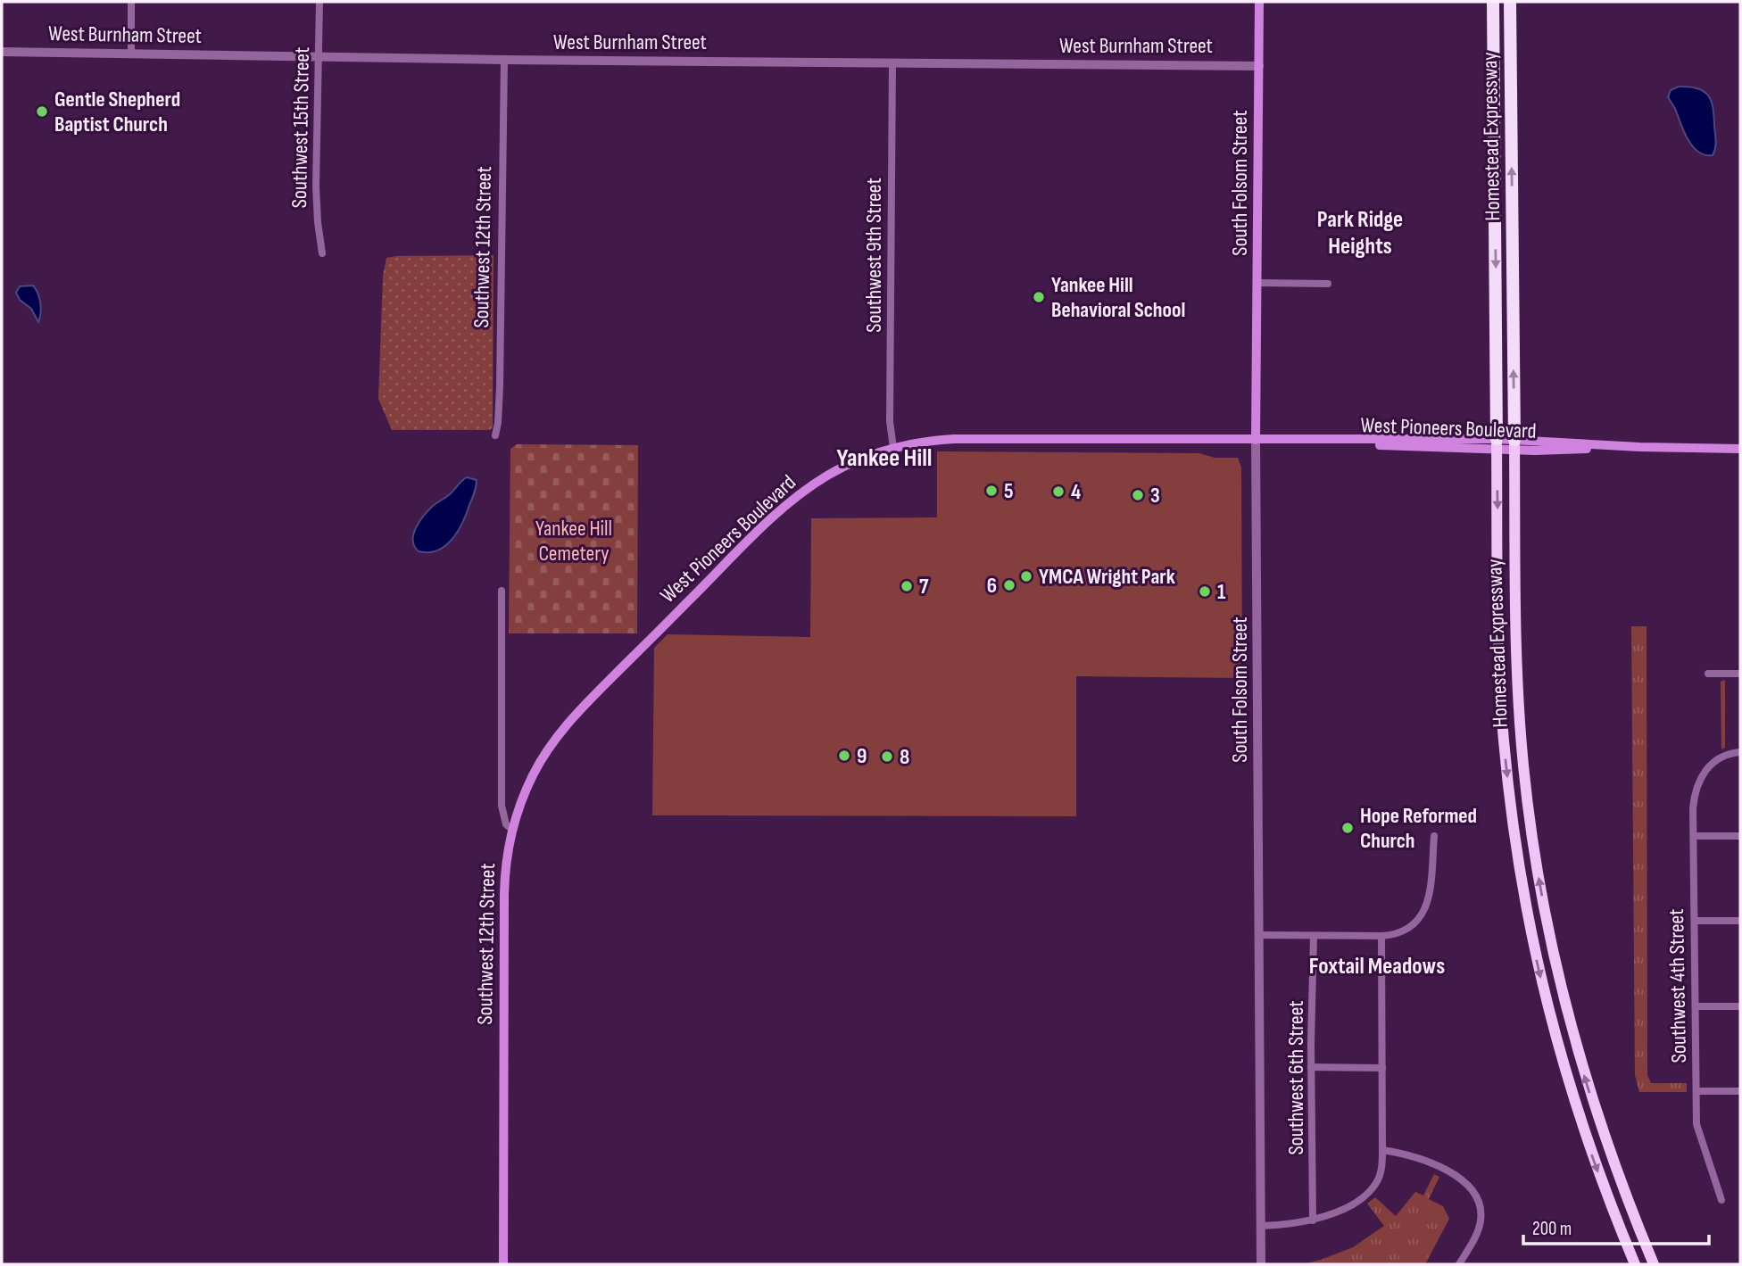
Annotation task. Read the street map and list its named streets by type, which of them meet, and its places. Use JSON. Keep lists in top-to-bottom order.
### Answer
{
  "streets": {
    "highway": ["Homestead Expressway"],
    "main road": ["South Folsom Street", "Southwest 12th Street", "West Pioneers Boulevard"],
    "street": [
      "West Burnham Street",
      "Southwest 15th Street",
      "Southwest 9th Street",
      "Southwest 4th Street",
      "Southwest 6th Street"
    ]
  },
  "crossings": [
    ["West Burnham Street", "Southwest 15th Street"],
    ["West Burnham Street", "South Folsom Street"],
    ["West Burnham Street", "Southwest 12th Street"],
    ["West Burnham Street", "Southwest 9th Street"],
    ["Homestead Expressway", "West Pioneers Boulevard"],
    ["South Folsom Street", "West Pioneers Boulevard"],
    ["Southwest 12th Street", "West Pioneers Boulevard"],
    ["Southwest 9th Street", "West Pioneers Boulevard"]
  ],
  "districts": ["Park Ridge Heights", "Yankee Hill", "Foxtail Meadows"],
  "parks": ["Yankee Hill Cemetery"],
  "places": [
    "Gentle Shepherd Baptist Church",
    "Yankee Hill Behavioral School",
    "5",
    "4",
    "3",
    "YMCA Wright Park",
    "6",
    "7",
    "1",
    "9",
    "8",
    "Hope Reformed Church"
  ],
  "scale_bar": "200 m"
}
